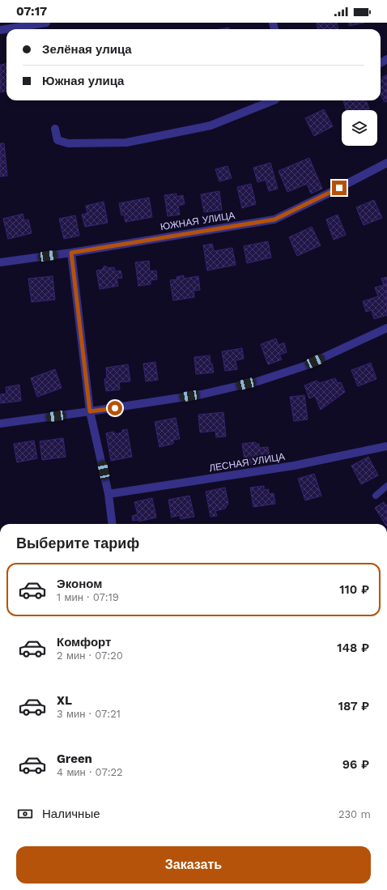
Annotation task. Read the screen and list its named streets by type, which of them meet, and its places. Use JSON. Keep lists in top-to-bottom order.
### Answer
{
  "streets": {
    "street": ["ЮЖНАЯ УЛИЦА", "ЛЕСНАЯ УЛИЦА"]
  },
  "page": {
    "status": "07:17",
    "banner": ["Зелёная улица", "Южная улица"],
    "heading": "Выберите тариф",
    "list": [
      {
        "name": "Эконом",
        "note": "1 мин · 07:19",
        "value": "110 ₽"
      },
      {
        "name": "Комфорт",
        "note": "2 мин · 07:20",
        "value": "148 ₽"
      },
      {
        "name": "XL",
        "note": "3 мин · 07:21",
        "value": "187 ₽"
      },
      {
        "name": "Green",
        "note": "4 мин · 07:22",
        "value": "96 ₽"
      }
    ],
    "pay": ["Наличные", "230 m"],
    "buttons": "Заказать"
  }
}
